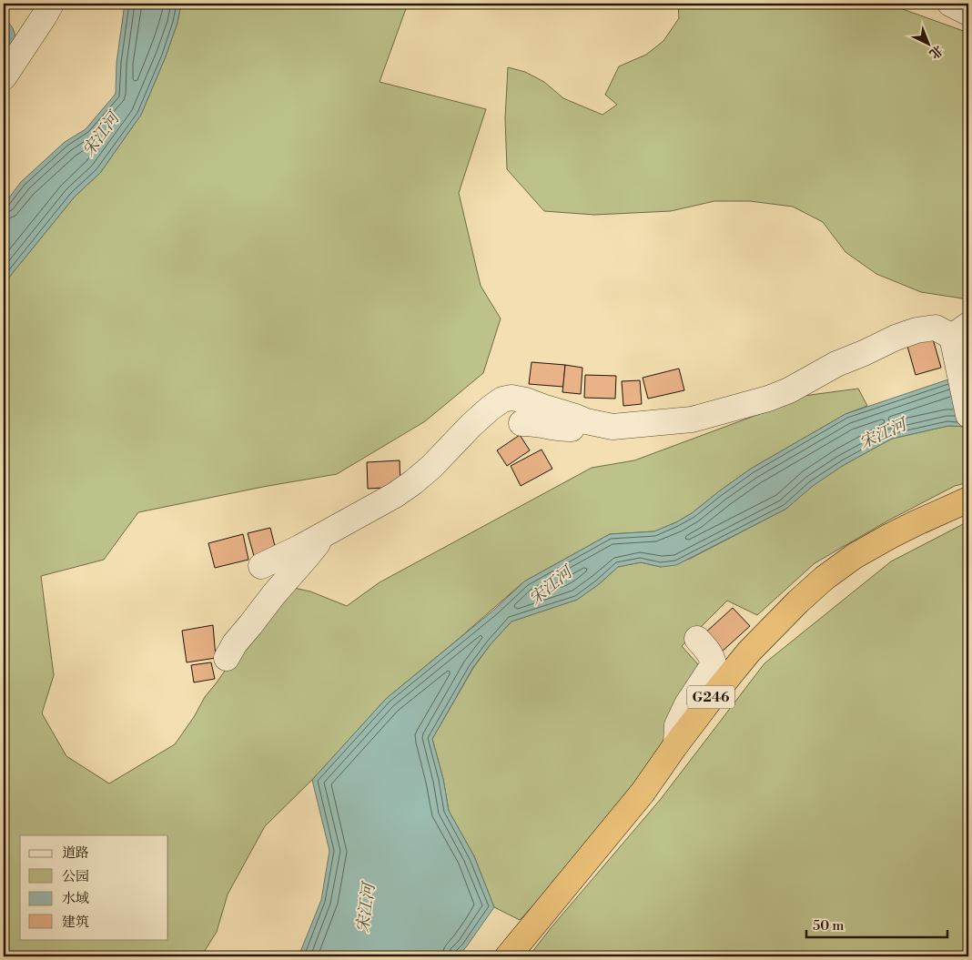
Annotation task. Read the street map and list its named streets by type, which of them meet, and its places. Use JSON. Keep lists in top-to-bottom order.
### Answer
{
  "streets": {
    "highway": ["G246"]
  },
  "water": ["宋江河"],
  "legend": [
    "道路",
    "公园",
    "水域",
    "建筑"
  ],
  "scale_bar": "50 m",
  "north": "bottom right"
}
